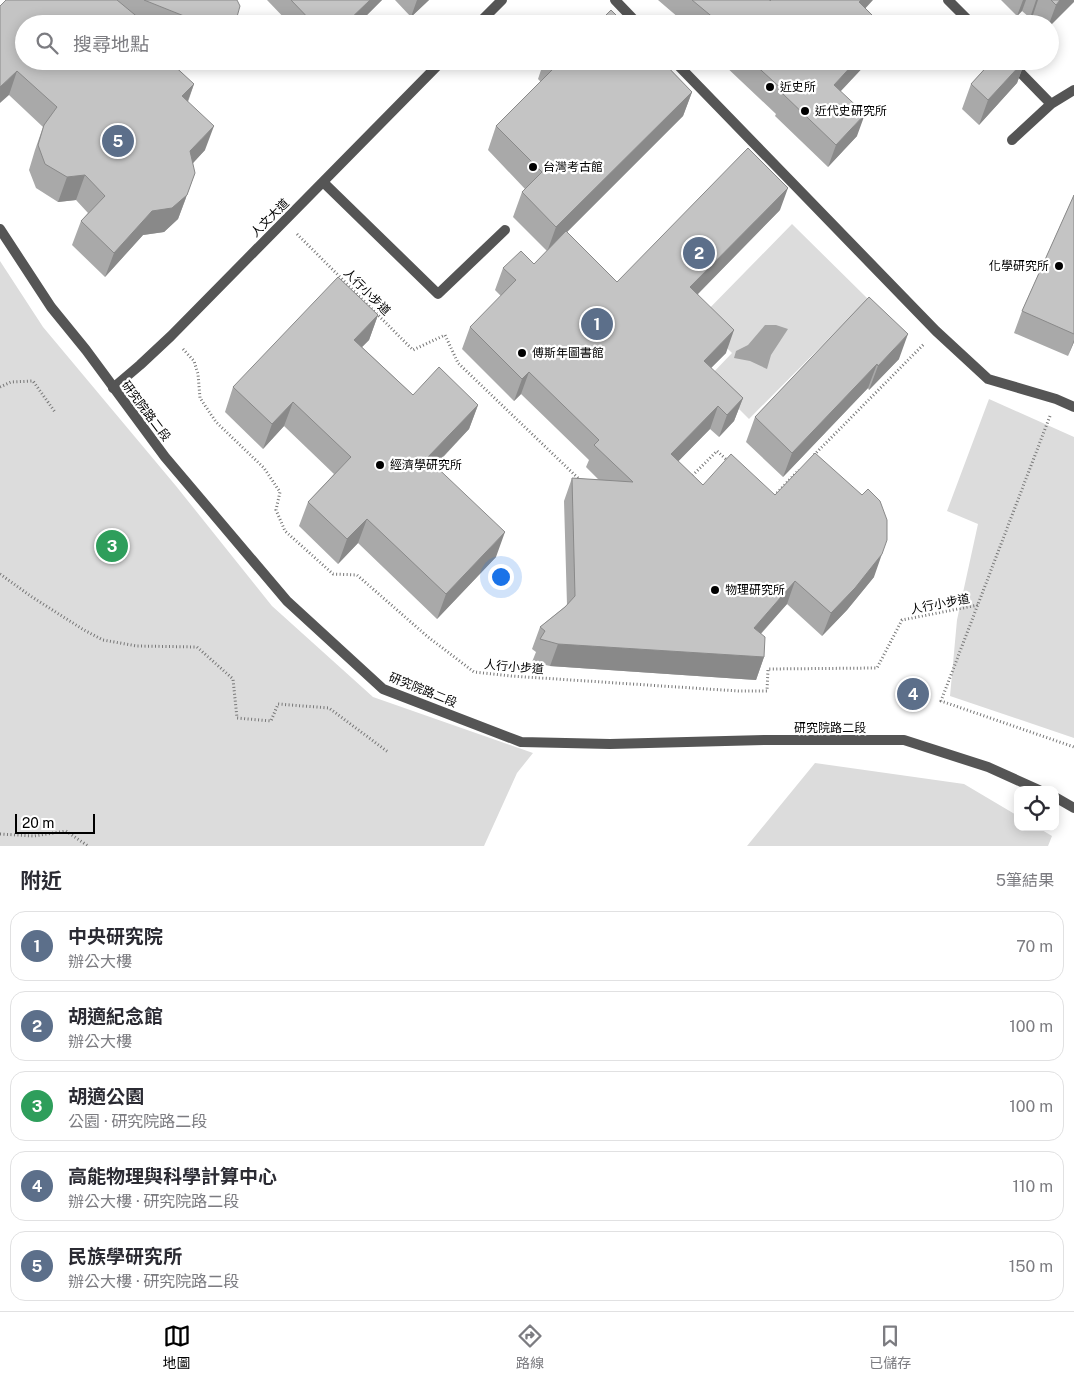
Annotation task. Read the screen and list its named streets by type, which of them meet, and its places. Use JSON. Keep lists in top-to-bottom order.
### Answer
{
  "streets": {
    "street": ["人文大道", "研究院路二段"],
    "path": ["人行小步道"]
  },
  "crossings": [
    ["人文大道", "人行小步道"],
    ["人文大道", "研究院路二段"]
  ],
  "places": [
    "近史所",
    "近代史研究所",
    "台灣考古館",
    "化學研究所",
    "傅斯年圖書館",
    "經濟學研究所",
    "物理研究所"
  ],
  "scale_bar": "20 m",
  "page": {
    "search": "搜尋地點",
    "pins": [
      "5",
      "2",
      "1",
      "3",
      "4"
    ],
    "scale": "20 m",
    "heading": ["附近", "5筆結果"],
    "list": [
      {
        "mark": "1",
        "name": "中央研究院",
        "note": "辦公大樓",
        "value": "70 m"
      },
      {
        "mark": "2",
        "name": "胡適紀念館",
        "note": "辦公大樓",
        "value": "100 m"
      },
      {
        "mark": "3",
        "name": "胡適公園",
        "note": "公園 · 研究院路二段",
        "value": "100 m"
      },
      {
        "mark": "4",
        "name": "高能物理與科學計算中心",
        "note": "辦公大樓 · 研究院路二段",
        "value": "110 m"
      },
      {
        "mark": "5",
        "name": "民族學研究所",
        "note": "辦公大樓 · 研究院路二段",
        "value": "150 m"
      }
    ],
    "nav": ["地圖", "路線", "已儲存"]
  }
}
